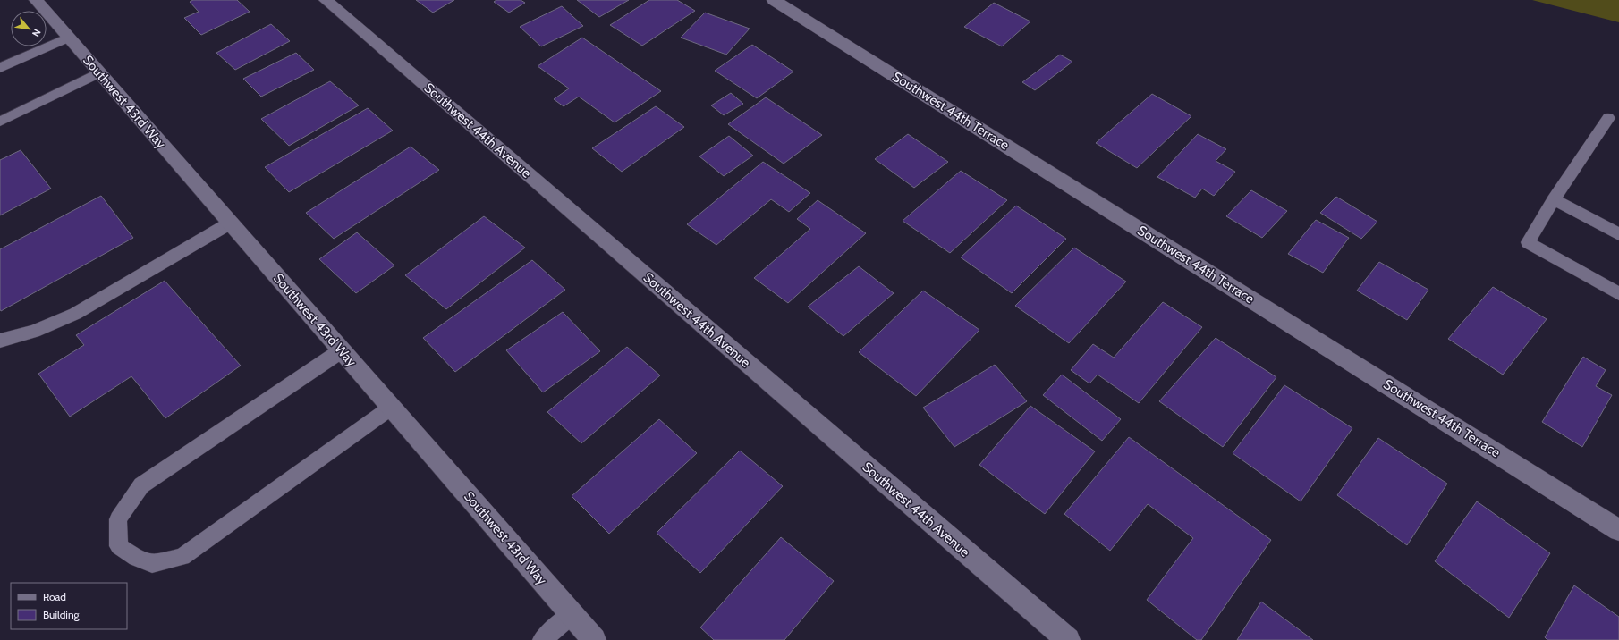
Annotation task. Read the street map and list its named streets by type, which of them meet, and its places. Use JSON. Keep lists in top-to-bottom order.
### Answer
{
  "streets": {
    "street": ["Southwest 43rd Way", "Southwest 44th Terrace", "Southwest 44th Avenue"]
  },
  "legend": ["Road", "Building"],
  "north": "bottom right"
}
